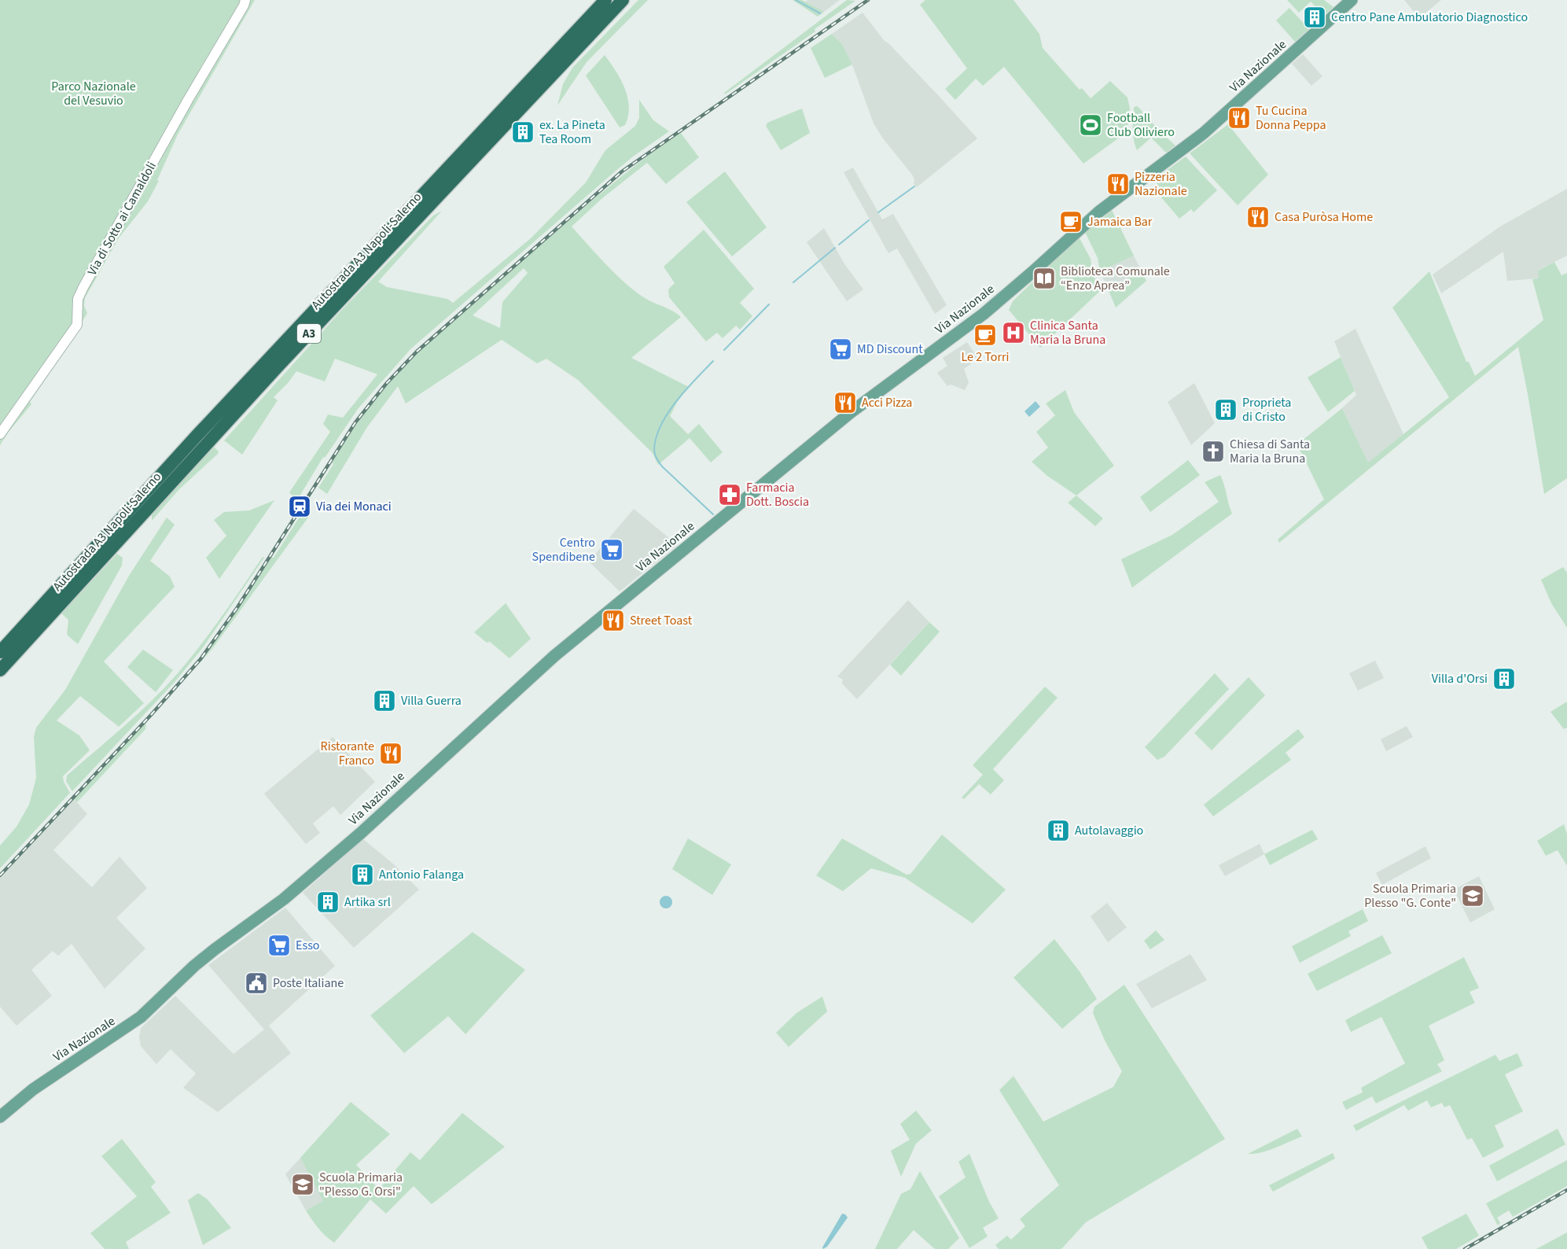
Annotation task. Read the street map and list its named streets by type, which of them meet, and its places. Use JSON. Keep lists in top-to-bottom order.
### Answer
{
  "streets": {
    "highway": ["Autostrada A3 Napoli-Salerno", "A3"],
    "main road": ["Via Nazionale"],
    "street": ["Via di Sotto ai Camaldoli"]
  },
  "parks": ["Parco Nazionale del Vesuvio"],
  "places": {
    "building": [
      "Centro Pane Ambulatorio Diagnostico",
      "ex. La Pineta Tea Room",
      "Proprieta di Cristo",
      "Villa d'Orsi",
      "Villa Guerra",
      "Autolavaggio",
      "Antonio Falanga",
      "Artika srl"
    ],
    "restaurant": [
      "Tu Cucina Donna Peppa",
      "Pizzeria Nazionale",
      "Casa Puròsa Home",
      "Acci Pizza",
      "Street Toast",
      "Ristorante Franco"
    ],
    "sports": ["Football Club Oliviero"],
    "cafe": ["Jamaica Bar", "Le 2 Torri"],
    "library": ["Biblioteca Comunale “Enzo Aprea”"],
    "hospital": ["Clinica Santa Maria la Bruna"],
    "supermarket": ["MD Discount", "Centro Spendibene", "Esso"],
    "church": ["Chiesa di Santa Maria la Bruna"],
    "pharmacy": ["Farmacia Dott. Boscia"],
    "station": ["Via dei Monaci"],
    "school or university": ["Scuola Primaria Plesso \"G. Conte\"", "Scuola Primaria \"Plesso G. Orsi\""],
    "public building": ["Poste Italiane"]
  }
}
